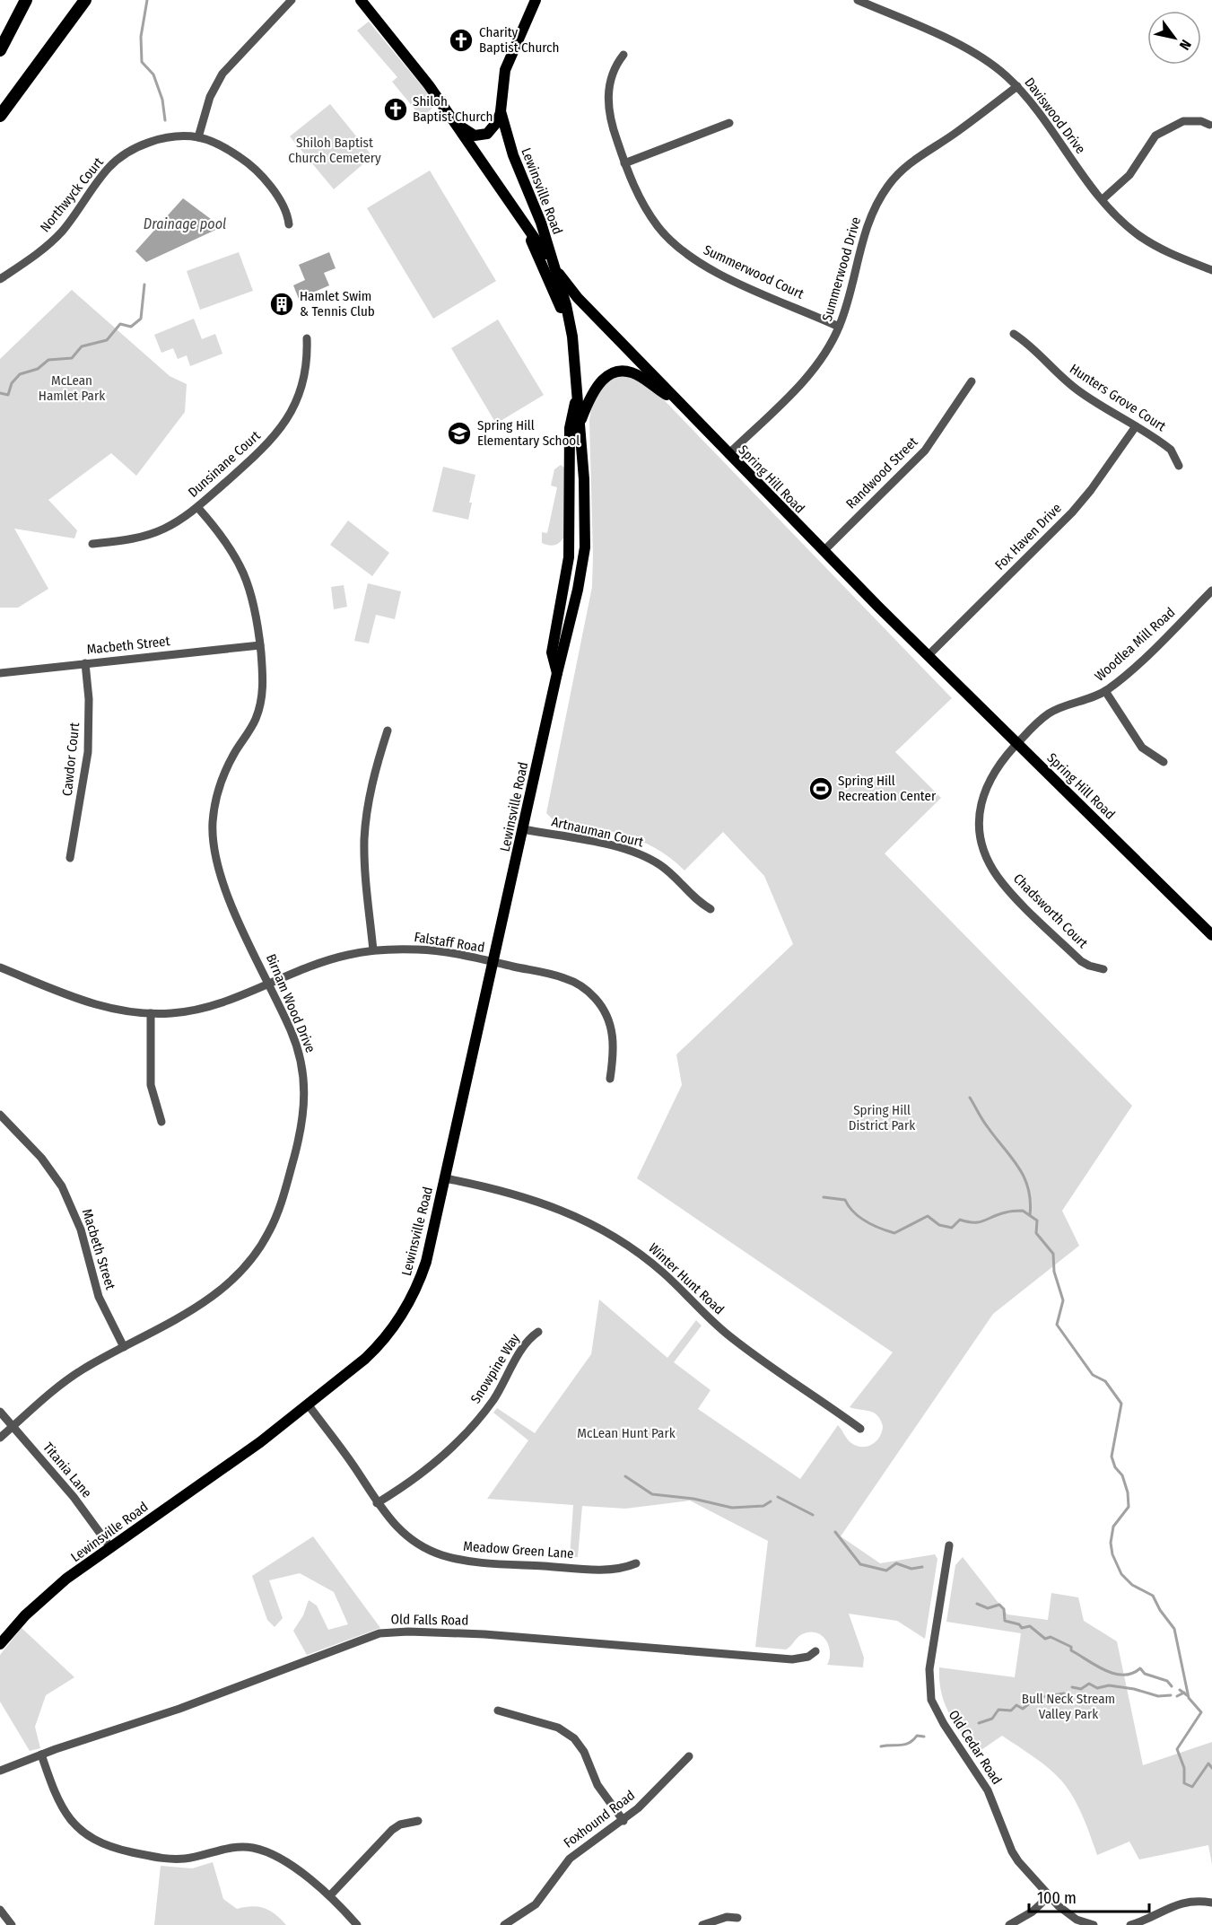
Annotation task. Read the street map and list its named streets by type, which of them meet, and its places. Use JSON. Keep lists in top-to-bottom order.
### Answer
{
  "streets": {
    "main road": ["Lewinsville Road", "Spring Hill Road"],
    "street": [
      "Daviswood Drive",
      "Northwyck Court",
      "Summerwood Drive",
      "Summerwood Court",
      "Hunters Grove Court",
      "Dunsinane Court",
      "Randwood Street",
      "Fox Haven Drive",
      "Woodlea Mill Road",
      "Macbeth Street",
      "Cawdor Court",
      "Artnauman Court",
      "Chadsworth Court",
      "Falstaff Road",
      "Birnam Wood Drive",
      "Winter Hunt Road",
      "Snowpine Way",
      "Titania Lane",
      "Meadow Green Lane",
      "Old Falls Road",
      "Old Cedar Road",
      "Foxhound Road"
    ]
  },
  "crossings": [
    ["Daviswood Drive", "Summerwood Drive"],
    ["Lewinsville Road", "Spring Hill Road"],
    ["Lewinsville Road", "Artnauman Court"],
    ["Lewinsville Road", "Falstaff Road"],
    ["Lewinsville Road", "Winter Hunt Road"],
    ["Lewinsville Road", "Titania Lane"],
    ["Lewinsville Road", "Meadow Green Lane"],
    ["Summerwood Drive", "Summerwood Court"],
    ["Summerwood Drive", "Spring Hill Road"],
    ["Hunters Grove Court", "Fox Haven Drive"],
    ["Dunsinane Court", "Birnam Wood Drive"],
    ["Randwood Street", "Spring Hill Road"],
    ["Spring Hill Road", "Fox Haven Drive"],
    ["Spring Hill Road", "Woodlea Mill Road"],
    ["Spring Hill Road", "Chadsworth Court"],
    ["Woodlea Mill Road", "Chadsworth Court"],
    ["Macbeth Street", "Cawdor Court"],
    ["Macbeth Street", "Birnam Wood Drive"],
    ["Falstaff Road", "Birnam Wood Drive"],
    ["Birnam Wood Drive", "Titania Lane"],
    ["Snowpine Way", "Meadow Green Lane"]
  ],
  "water": ["Drainage pool"],
  "parks": [
    "Shiloh Baptist Church Cemetery",
    "McLean Hamlet Park",
    "Spring Hill District Park",
    "McLean Hunt Park",
    "Bull Neck Stream Valley Park"
  ],
  "places": {
    "church": ["Charity Baptist Church", "Shiloh Baptist Church"],
    "building": ["Hamlet Swim & Tennis Club"],
    "school or university": ["Spring Hill Elementary School"],
    "sports": ["Spring Hill Recreation Center"]
  },
  "scale_bar": "100 m",
  "north": "bottom right"
}
